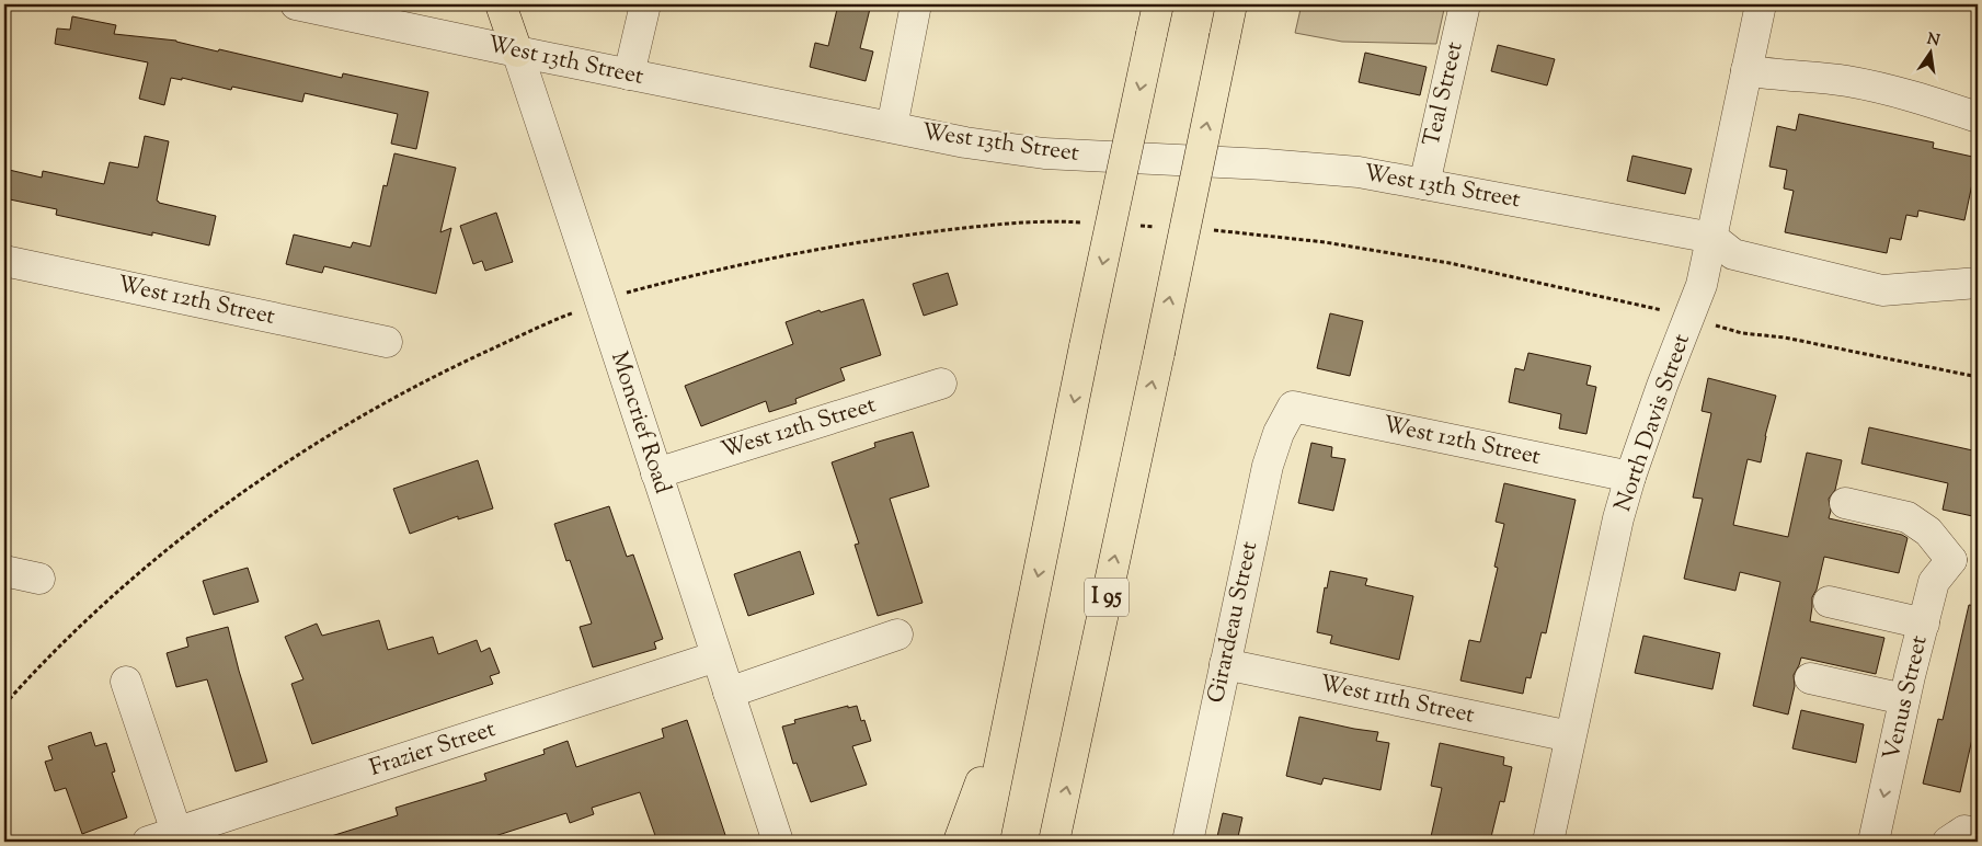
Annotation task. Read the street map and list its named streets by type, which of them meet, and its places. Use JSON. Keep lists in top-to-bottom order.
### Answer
{
  "streets": {
    "main road": ["Moncrief Road", "I 95"],
    "street": [
      "West 13th Street",
      "Teal Street",
      "West 12th Street",
      "North Davis Street",
      "Girardeau Street",
      "Venus Street",
      "West 11th Street",
      "Frazier Street"
    ]
  },
  "crossings": [
    ["West 13th Street", "Teal Street"],
    ["West 13th Street", "Moncrief Road"],
    ["West 13th Street", "North Davis Street"],
    ["West 12th Street", "Moncrief Road"],
    ["West 12th Street", "North Davis Street"],
    ["West 12th Street", "Girardeau Street"],
    ["Moncrief Road", "Frazier Street"],
    ["North Davis Street", "West 11th Street"],
    ["Girardeau Street", "West 11th Street"]
  ],
  "one_way": ["Venus Street"],
  "north": "top"
}
